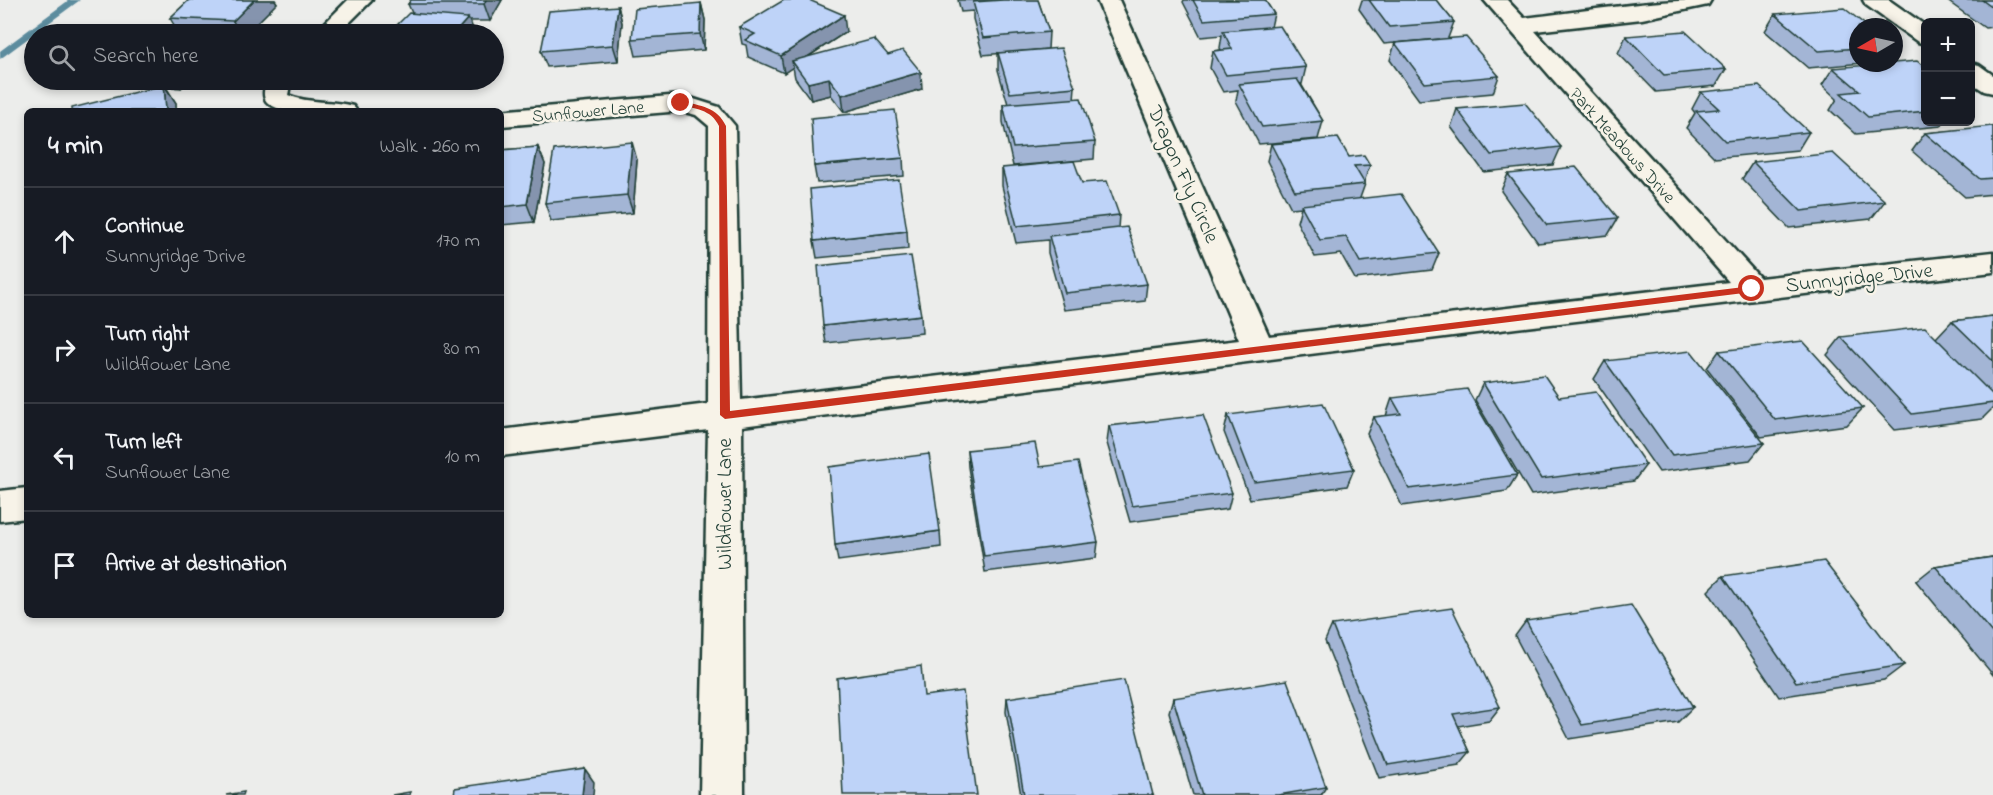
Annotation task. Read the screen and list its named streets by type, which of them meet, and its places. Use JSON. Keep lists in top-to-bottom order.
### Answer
{
  "streets": {
    "street": [
      "Sunflower Lane",
      "Park Meadows Drive",
      "Dragon Fly Circle",
      "Sunnyridge Drive",
      "Wildflower Lane"
    ]
  },
  "crossings": [
    ["Sunflower Lane", "Wildflower Lane"],
    ["Park Meadows Drive", "Sunnyridge Drive"],
    ["Dragon Fly Circle", "Sunnyridge Drive"],
    ["Sunnyridge Drive", "Wildflower Lane"]
  ],
  "north": "left",
  "page": {
    "map_buttons": ["+", "−"],
    "search": "Search here",
    "heading": ["4 min", "Walk · 260 m"],
    "list": [
      ["Continue", "Sunnyridge Drive", "170 m"],
      ["Turn right", "Wildflower Lane", "80 m"],
      ["Turn left", "Sunflower Lane", "10 m"],
      "Arrive at destination"
    ]
  }
}
